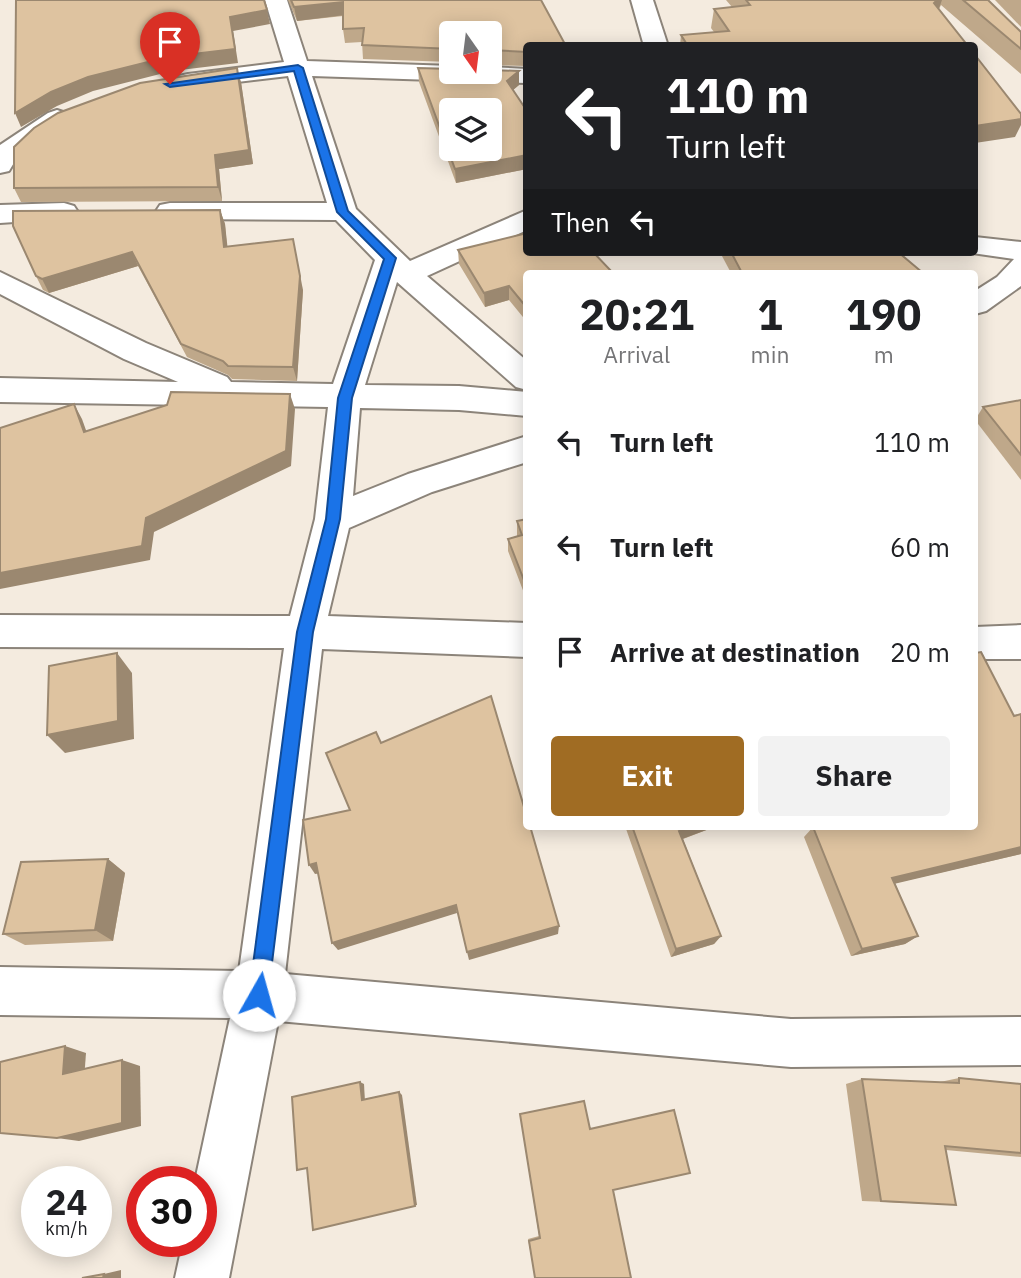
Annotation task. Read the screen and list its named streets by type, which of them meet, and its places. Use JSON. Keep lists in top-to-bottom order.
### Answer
{
  "north": "bottom",
  "page": {
    "turn": ["110 m", "Turn left"],
    "then": "Then",
    "eta": [
      "20:21",
      "Arrival",
      "1",
      "min",
      "190",
      "m"
    ],
    "list": [
      {
        "name": "Turn left",
        "value": "110 m"
      },
      {
        "name": "Turn left",
        "value": "60 m"
      },
      {
        "name": "Arrive at destination",
        "value": "20 m"
      }
    ],
    "buttons": ["Exit", "Share"],
    "speed": "24 km/h",
    "limit": "30"
  }
}
